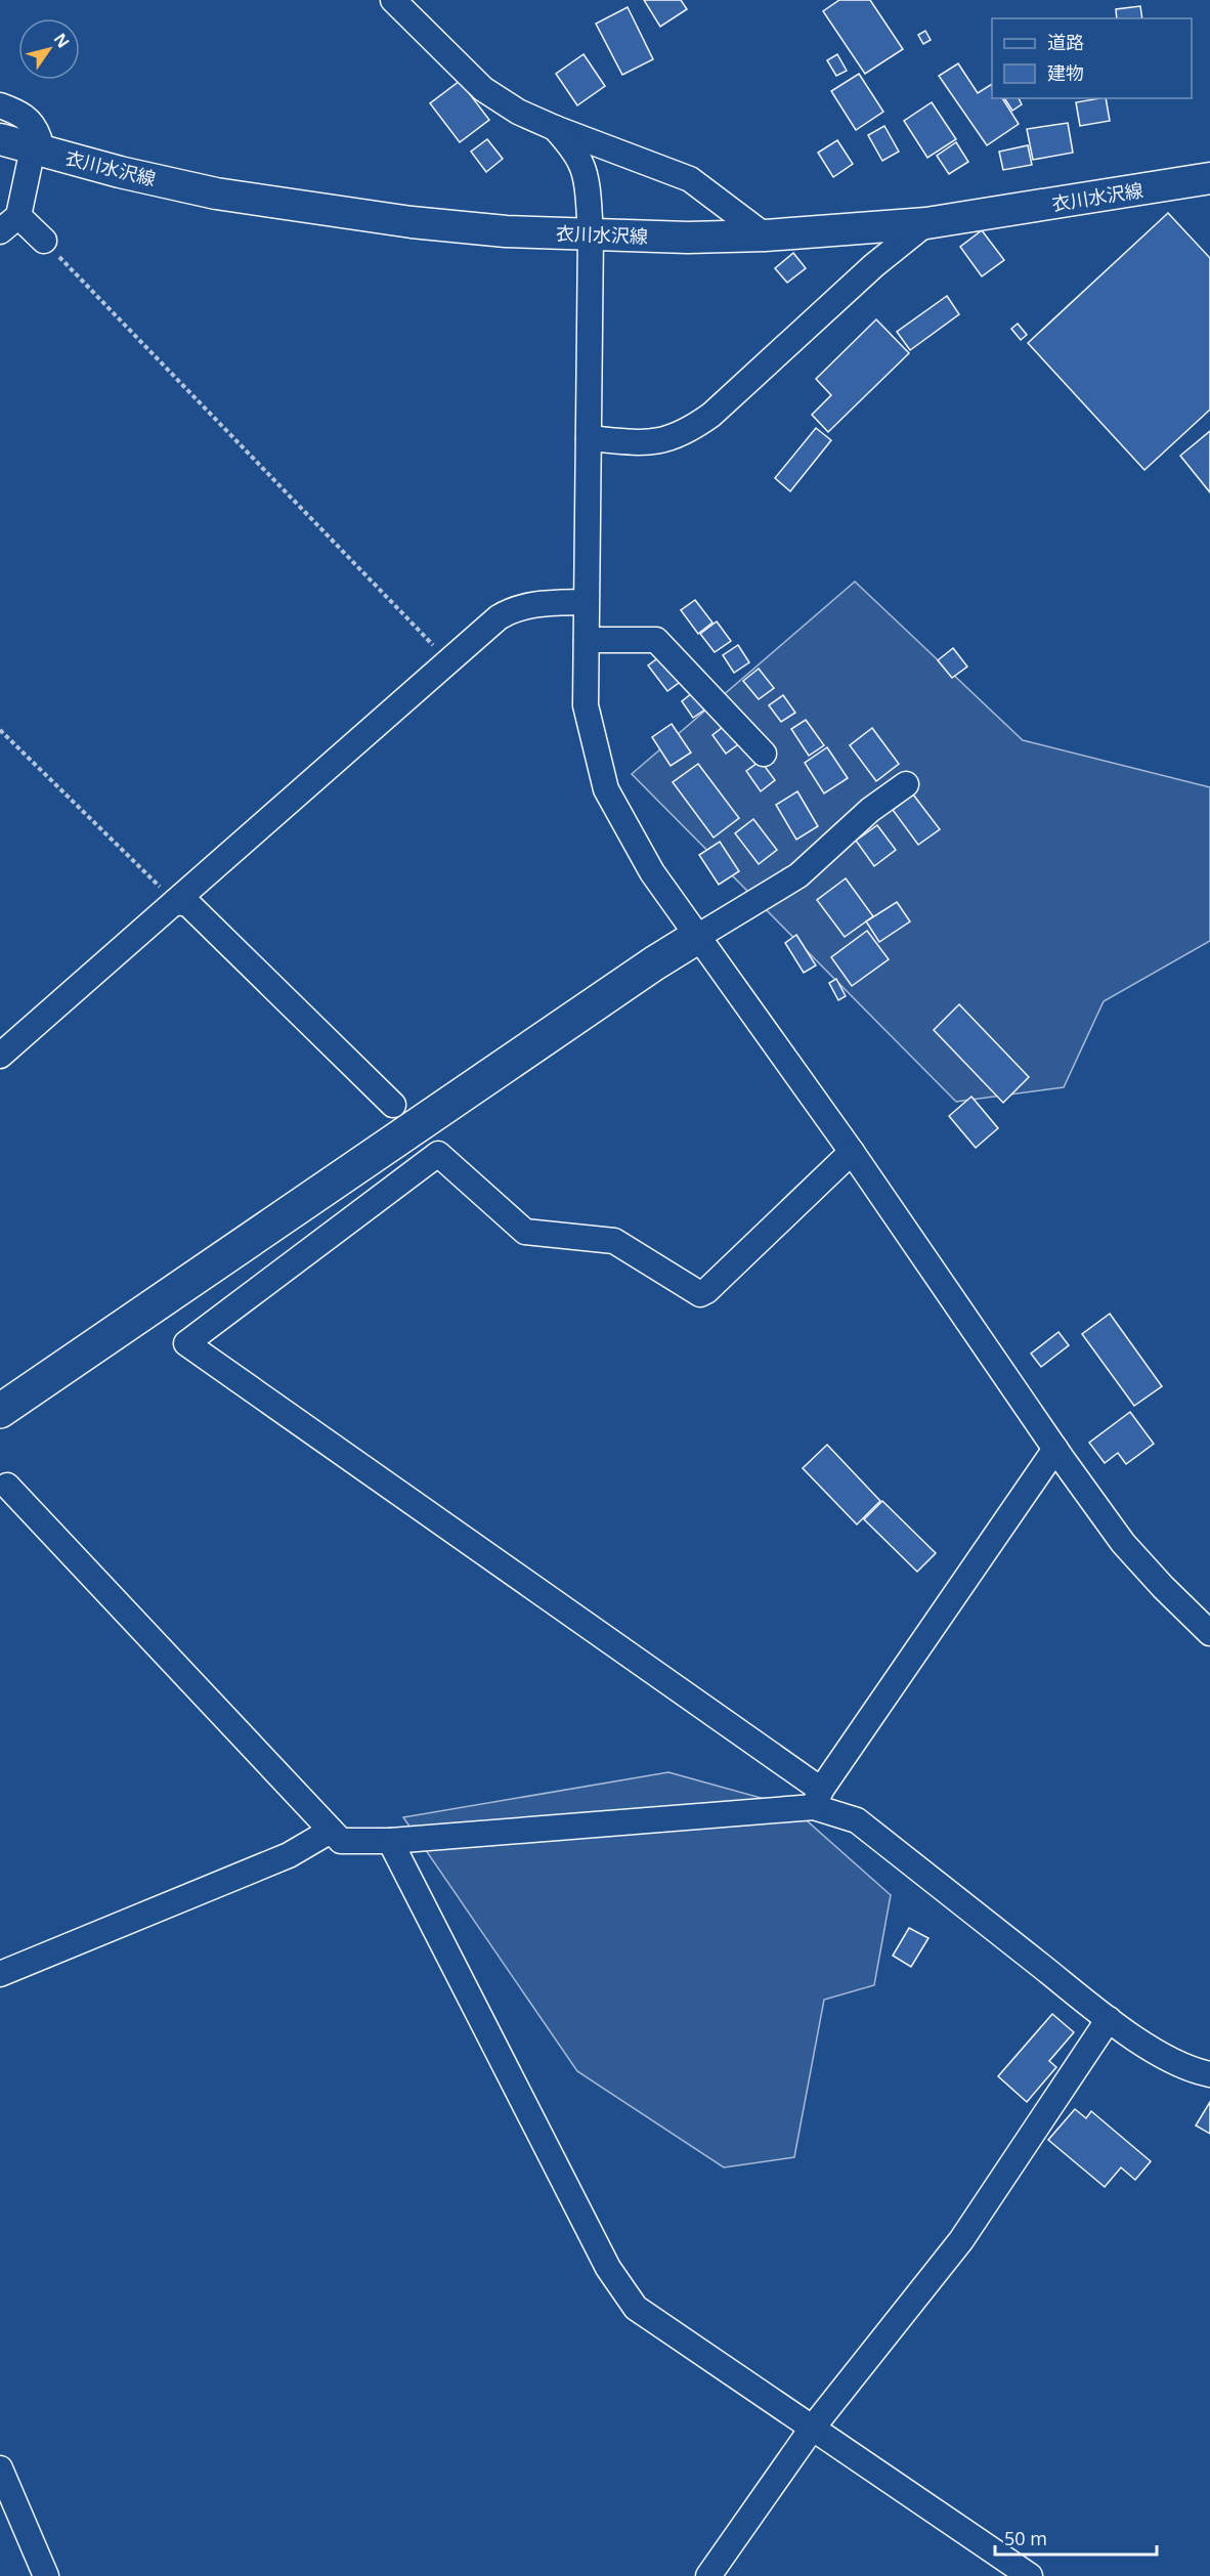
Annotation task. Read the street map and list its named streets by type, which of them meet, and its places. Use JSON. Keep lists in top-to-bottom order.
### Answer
{
  "streets": {
    "main road": ["衣川水沢線"]
  },
  "legend": ["道路", "建物"],
  "scale_bar": "50 m",
  "north": "top right"
}
